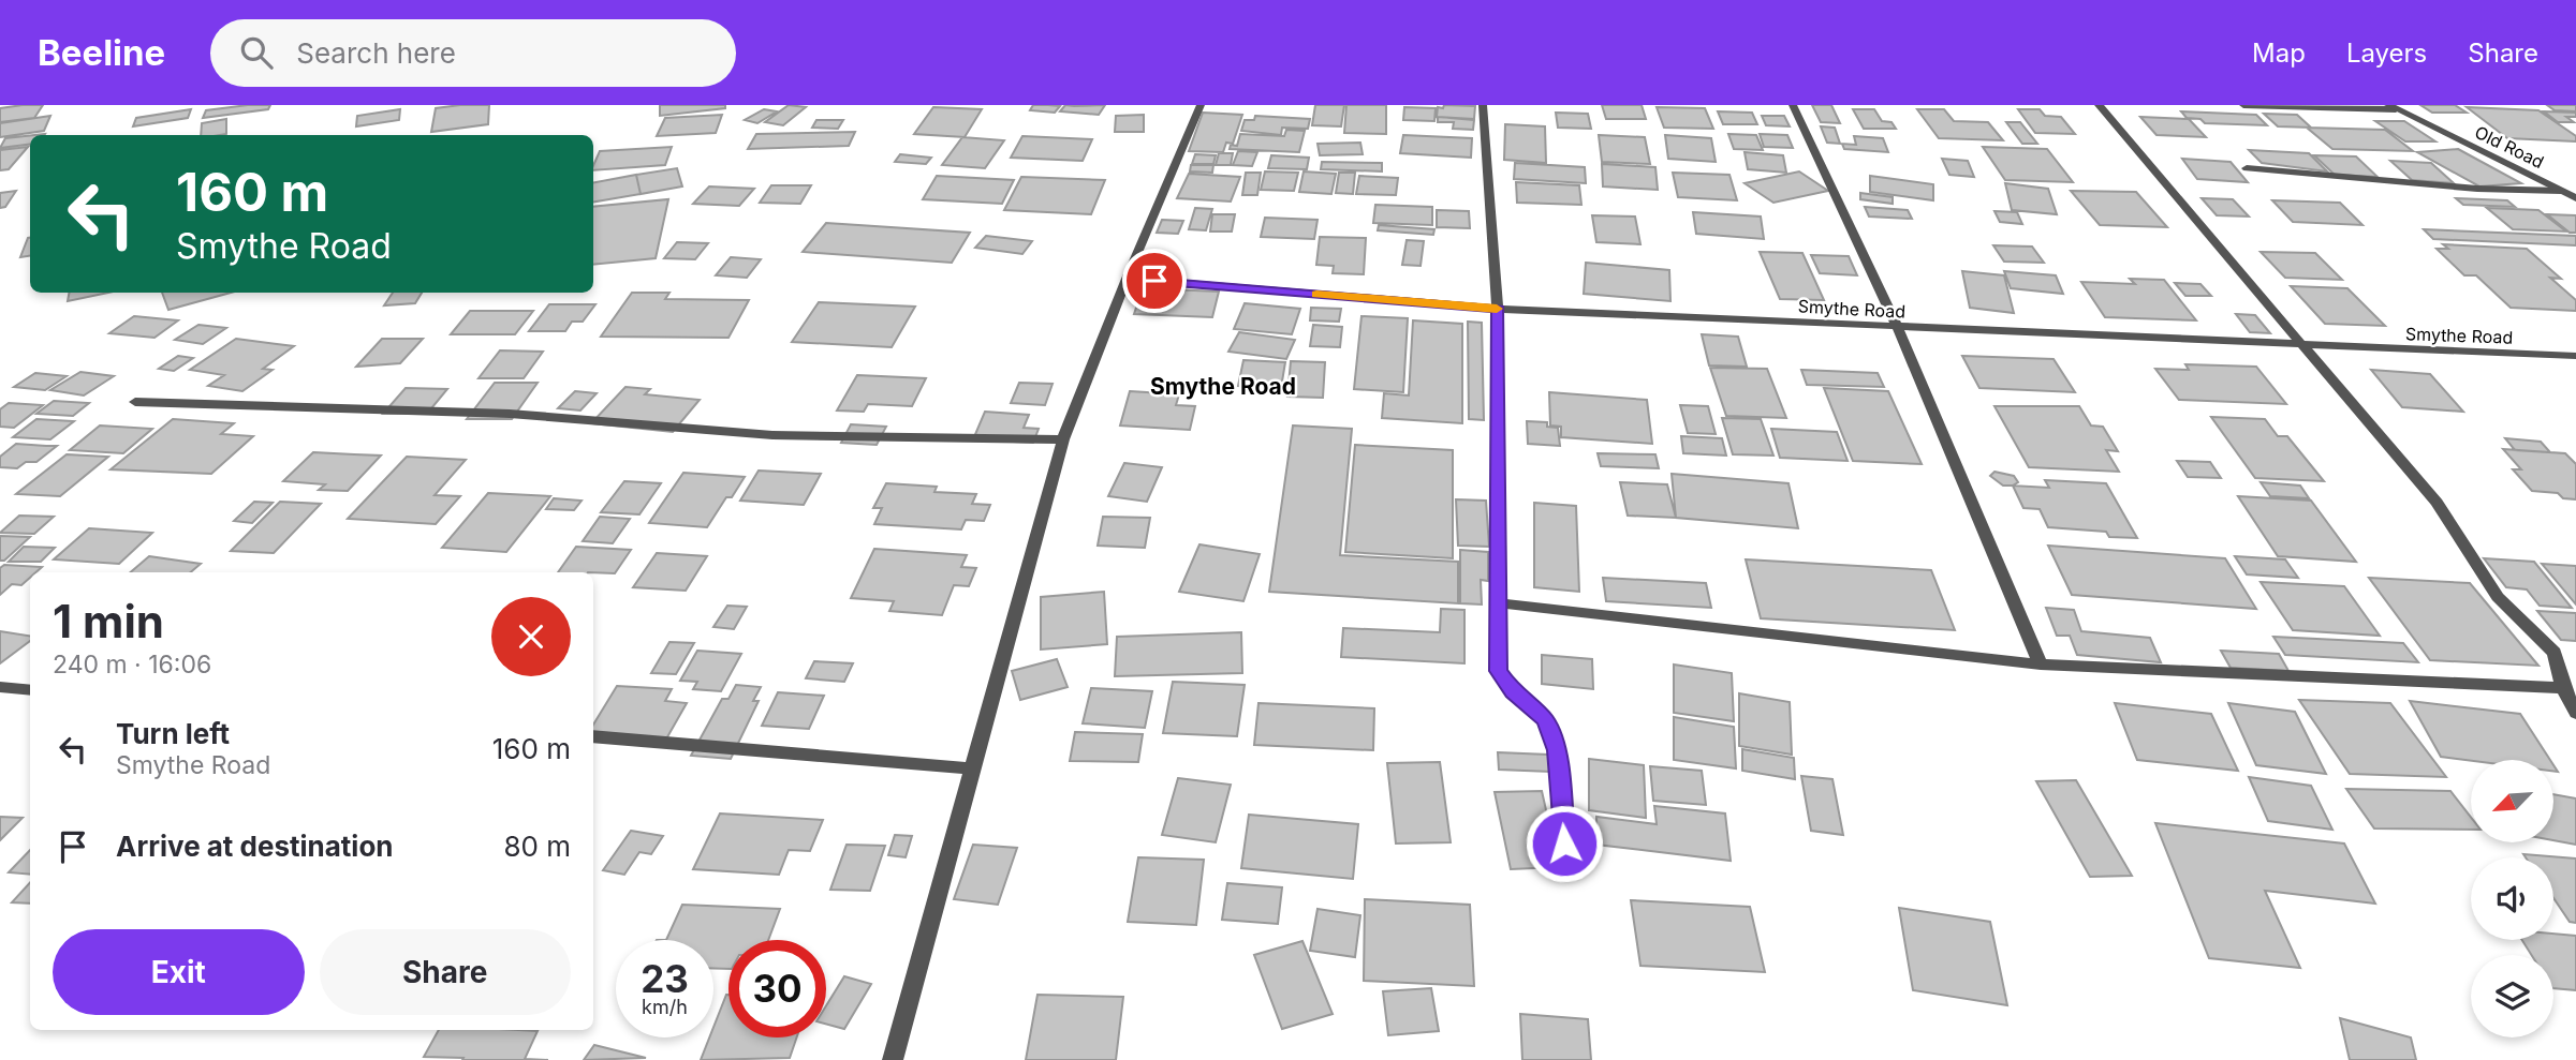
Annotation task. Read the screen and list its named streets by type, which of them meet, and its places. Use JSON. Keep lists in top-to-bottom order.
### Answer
{
  "streets": {
    "street": ["Old Road", "Smythe Road"]
  },
  "districts": ["Smythe Road"],
  "north": "bottom left",
  "page": {
    "header": "Beeline",
    "search": "Search here",
    "nav": ["Map", "Layers", "Share"],
    "turn": ["160 m", "Smythe Road"],
    "heading": ["1 min", "240 m · 16:06"],
    "list": [
      {
        "name": "Turn left",
        "note": "Smythe Road",
        "value": "160 m"
      },
      {
        "name": "Arrive at destination",
        "value": "80 m"
      }
    ],
    "buttons": ["Exit", "Share"],
    "speed": "23 km/h",
    "limit": "30"
  }
}
